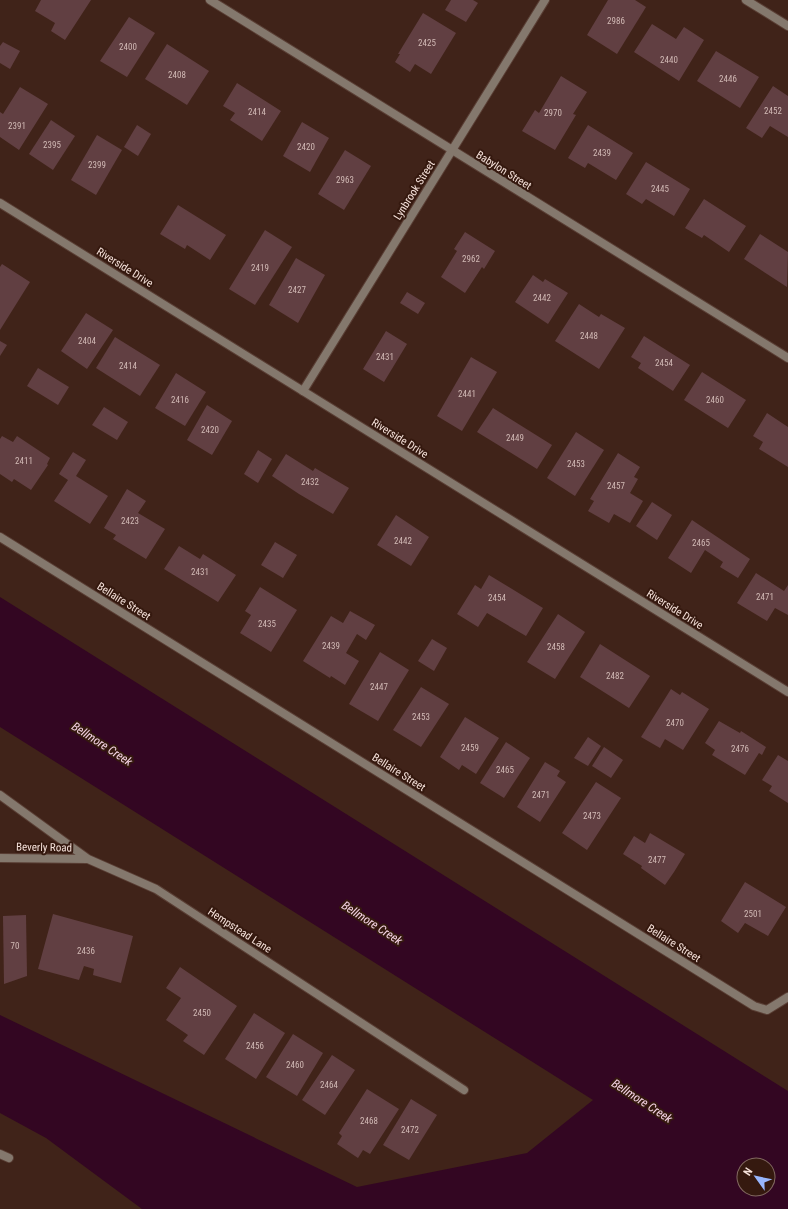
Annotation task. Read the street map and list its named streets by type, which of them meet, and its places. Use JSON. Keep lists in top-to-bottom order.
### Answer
{
  "streets": {
    "street": [
      "Babylon Street",
      "Lynbrook Street",
      "Riverside Drive",
      "Bellaire Street",
      "Beverly Road",
      "Hempstead Lane"
    ]
  },
  "crossings": [
    ["Babylon Street", "Lynbrook Street"],
    ["Lynbrook Street", "Riverside Drive"],
    ["Beverly Road", "Hempstead Lane"]
  ],
  "water": ["Bellmore Creek"],
  "house_numbers": [
    "2986",
    "2425",
    "2400",
    "2440",
    "2408",
    "2446",
    "2452",
    "2414",
    "2970",
    "2391",
    "2395",
    "2420",
    "2439",
    "2399",
    "2963",
    "2445",
    "2962",
    "2419",
    "2427",
    "2442",
    "2448",
    "2404",
    "2431",
    "2454",
    "2414",
    "2441",
    "2416",
    "2460",
    "2420",
    "2449",
    "2411",
    "2453",
    "2432",
    "2457",
    "2423",
    "2442",
    "2465",
    "2431",
    "2471",
    "2454",
    "2435",
    "2439",
    "2458",
    "2482",
    "2447",
    "2453",
    "2470",
    "2459",
    "2476",
    "2465",
    "2471",
    "2473",
    "2477",
    "2501",
    "70",
    "2436",
    "2450",
    "2456",
    "2460",
    "2464",
    "2468",
    "2472"
  ],
  "north": "top left"
}
